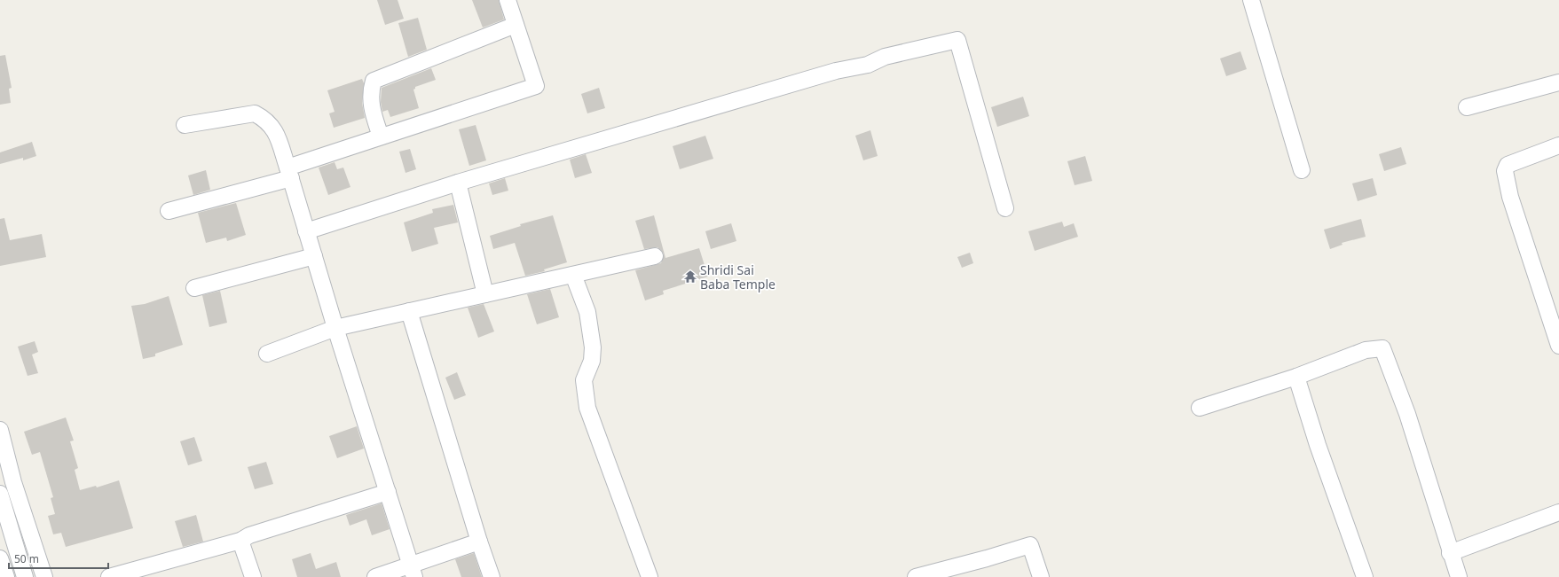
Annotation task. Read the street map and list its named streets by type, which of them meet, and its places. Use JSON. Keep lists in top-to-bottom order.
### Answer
{
  "places": {
    "temple": ["Shridi Sai Baba Temple"]
  },
  "scale_bar": "50 m"
}
